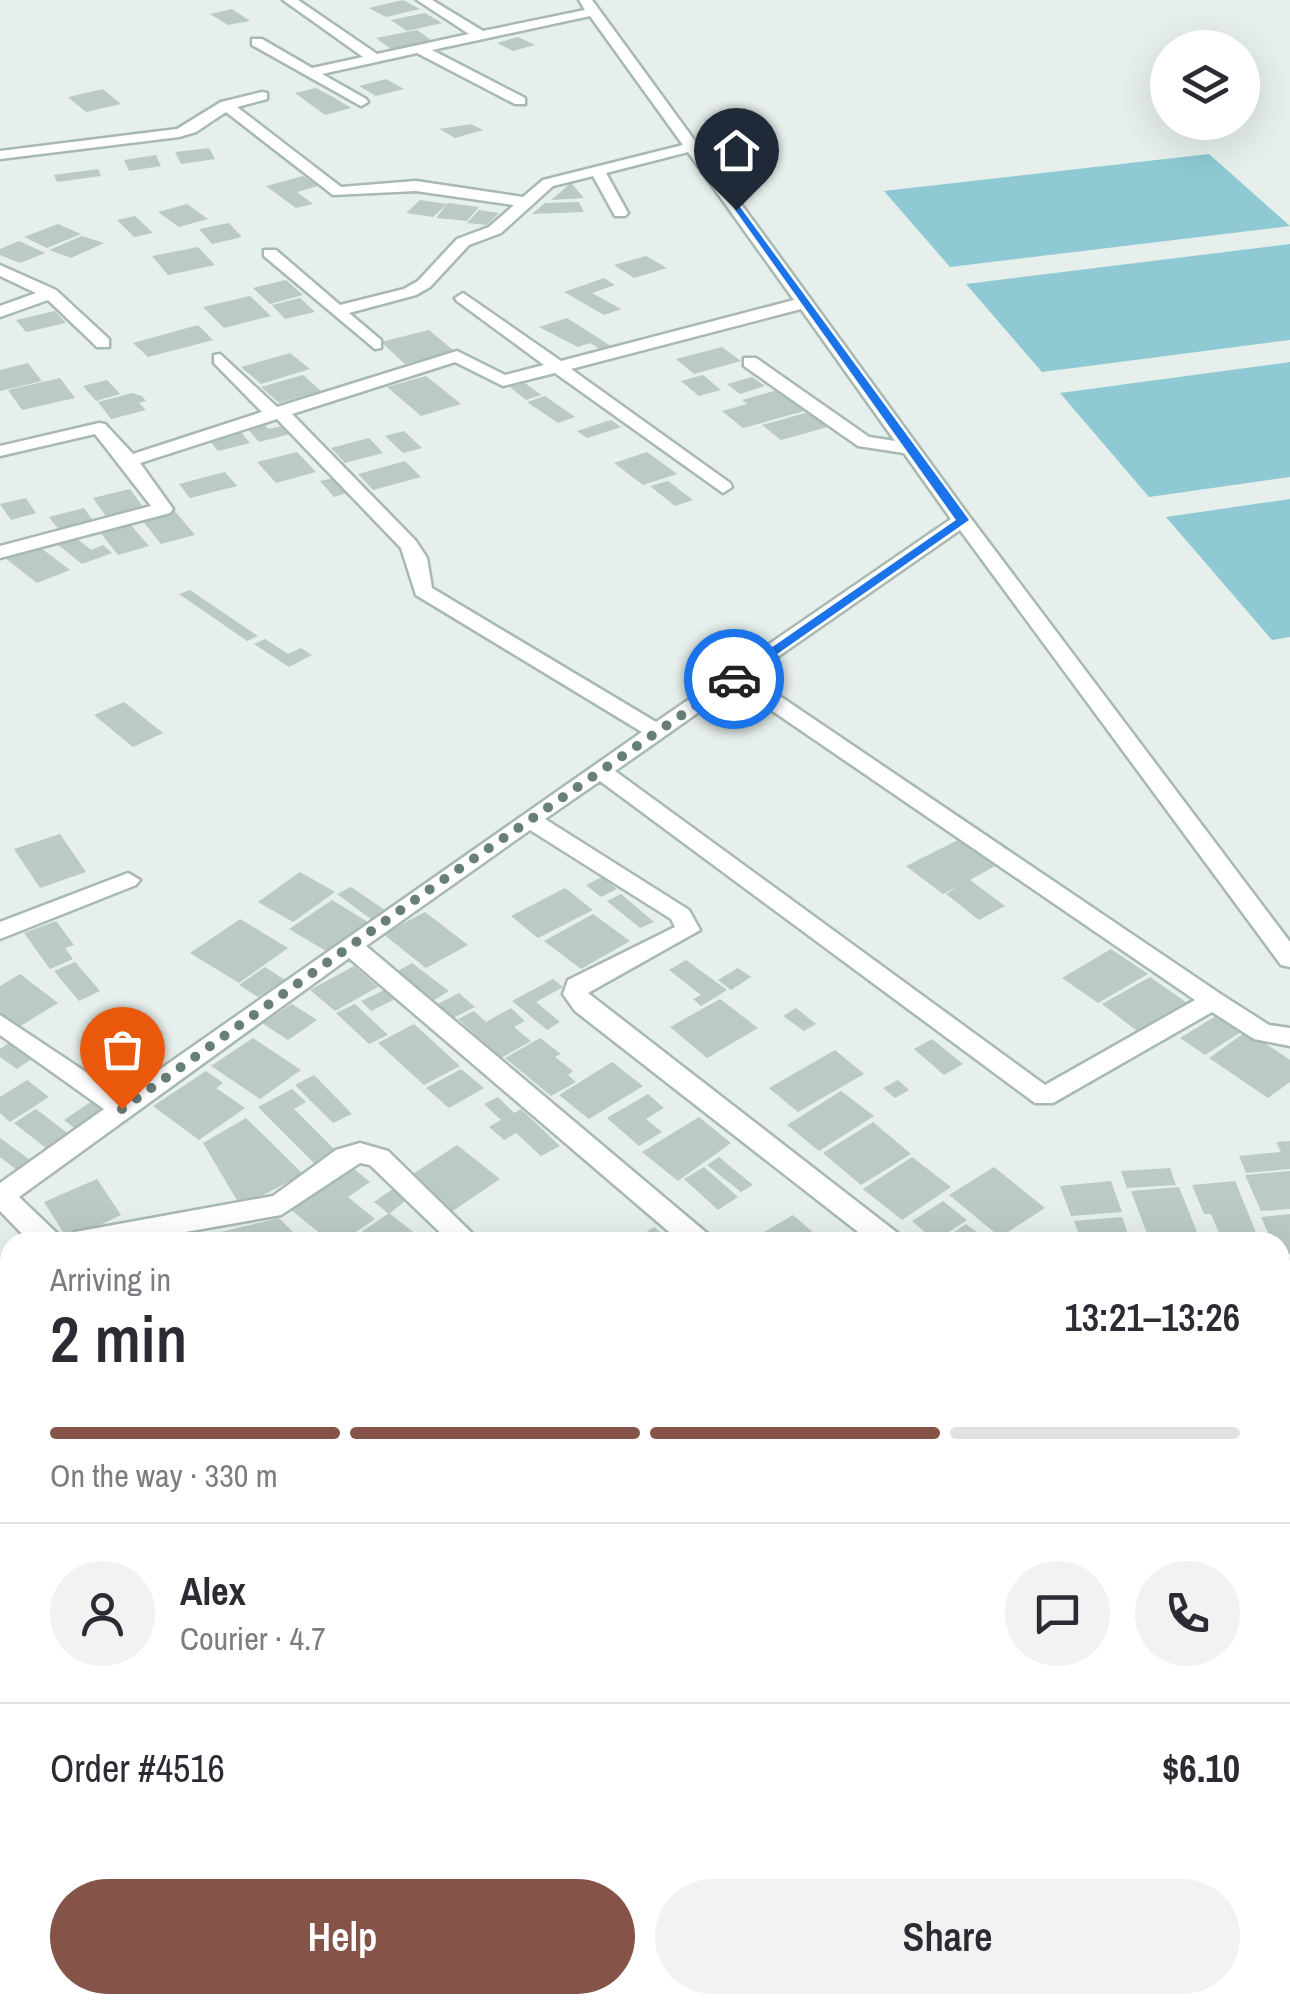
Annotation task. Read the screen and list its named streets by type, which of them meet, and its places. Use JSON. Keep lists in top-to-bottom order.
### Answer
{
  "page": {
    "heading": ["2 min", "Arriving in", "13:21–13:26"],
    "panel": [
      "Alex",
      "Courier · 4.7",
      "Order #4516",
      "$6.10"
    ],
    "bar": "On the way · 330 m",
    "buttons": ["Help", "Share"]
  }
}
